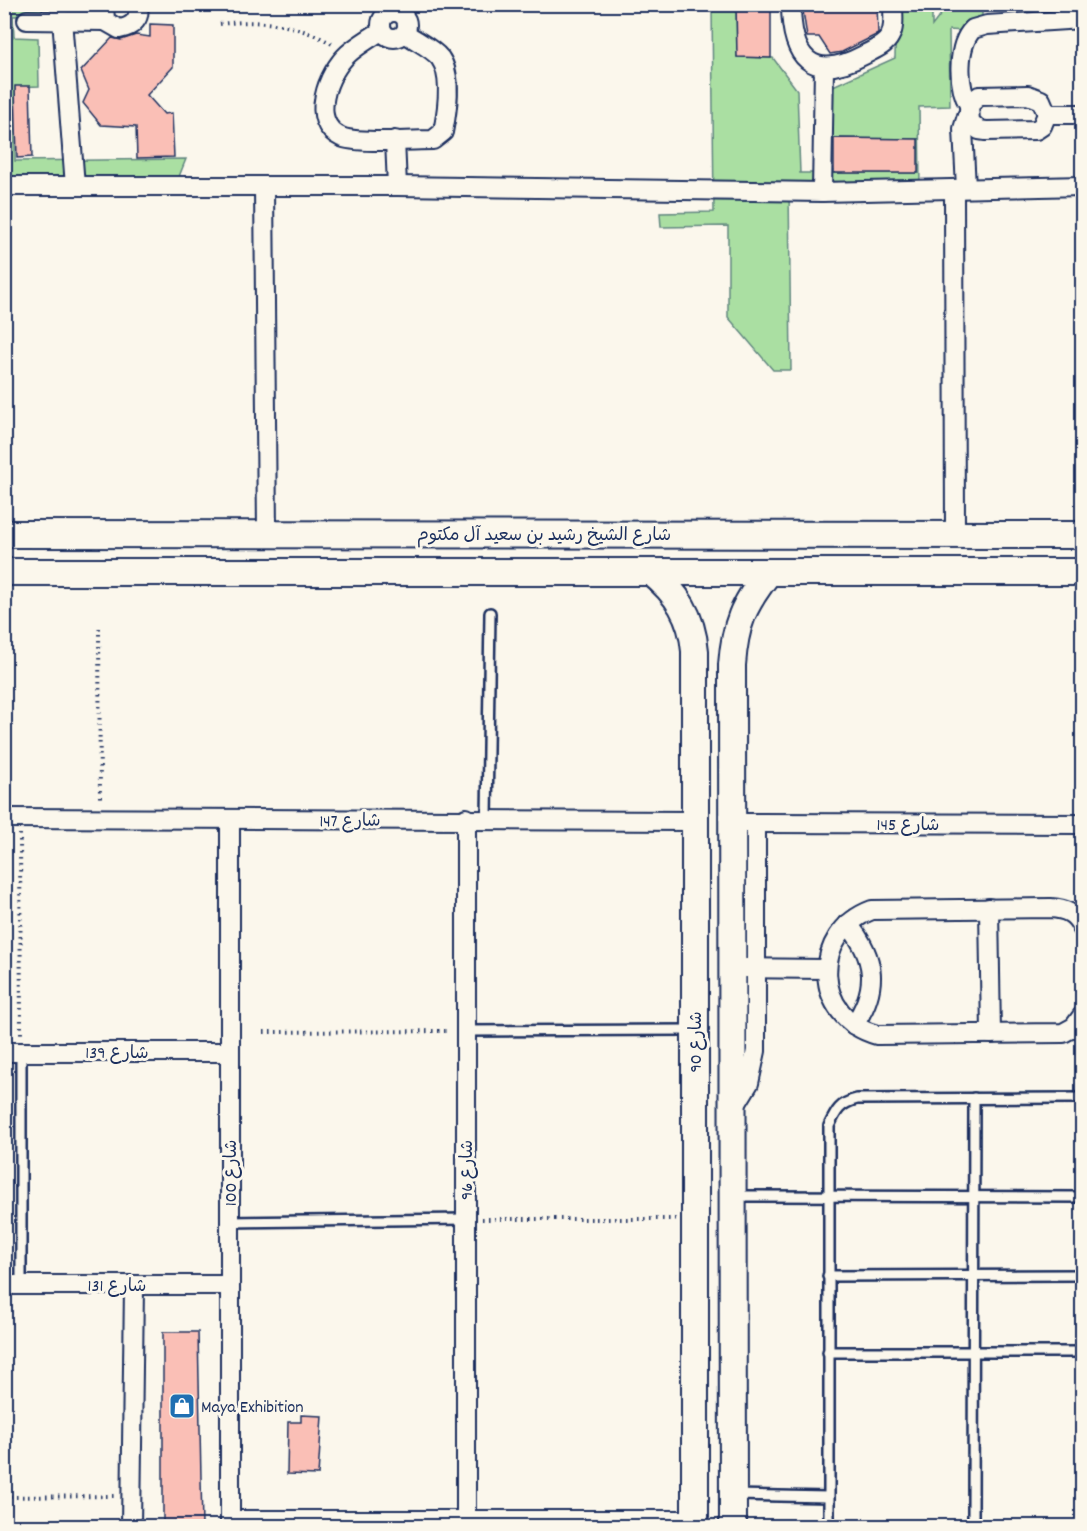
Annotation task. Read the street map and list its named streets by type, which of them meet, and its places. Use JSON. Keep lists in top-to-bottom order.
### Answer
{
  "streets": {
    "street": [
      "شارع الشيخ رشيد بن سعيد آل مكتوم",
      "شارع 147",
      "شارع 145",
      "شارع 90",
      "شارع 139",
      "شارع 96",
      "شارع 100",
      "شارع 131"
    ]
  },
  "crossings": [
    ["شارع 147", "شارع 90"],
    ["شارع 147", "شارع 96"],
    ["شارع 147", "شارع 100"],
    ["شارع 145", "شارع 90"],
    ["شارع 139", "شارع 100"],
    ["شارع 100", "شارع 131"]
  ],
  "places": {
    "shop": ["Maya Exhibition"]
  }
}
